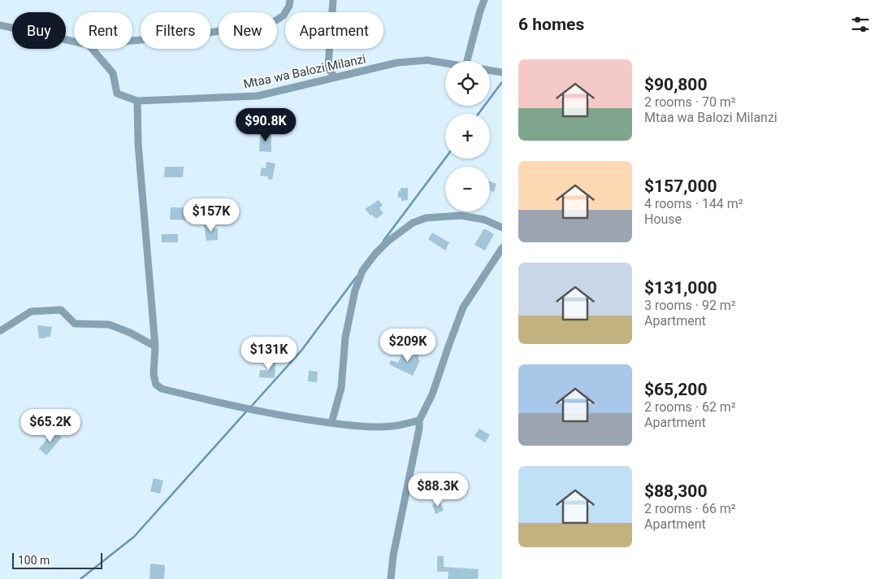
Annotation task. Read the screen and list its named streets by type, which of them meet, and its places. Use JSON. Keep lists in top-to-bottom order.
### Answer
{
  "streets": {
    "street": ["Mtaa wa Balozi Milanzi"]
  },
  "scale_bar": "100 m",
  "page": {
    "heading": "6 homes",
    "chip": [
      "Buy",
      "Rent",
      "Filters",
      "New",
      "Apartment"
    ],
    "list": [
      {
        "name": "$90,800",
        "note": "2 rooms · 70 m² · Mtaa wa Balozi Milanzi"
      },
      {
        "name": "$157,000",
        "note": "4 rooms · 144 m² · House"
      },
      {
        "name": "$131,000",
        "note": "3 rooms · 92 m² · Apartment"
      },
      {
        "name": "$65,200",
        "note": "2 rooms · 62 m² · Apartment"
      },
      {
        "name": "$88,300",
        "note": "2 rooms · 66 m² · Apartment"
      }
    ],
    "map_buttons": ["+", "−"],
    "price": [
      "$90.8K",
      "$157K",
      "$209K",
      "$131K",
      "$65.2K",
      "$88.3K"
    ],
    "scale": "100 m"
  }
}
